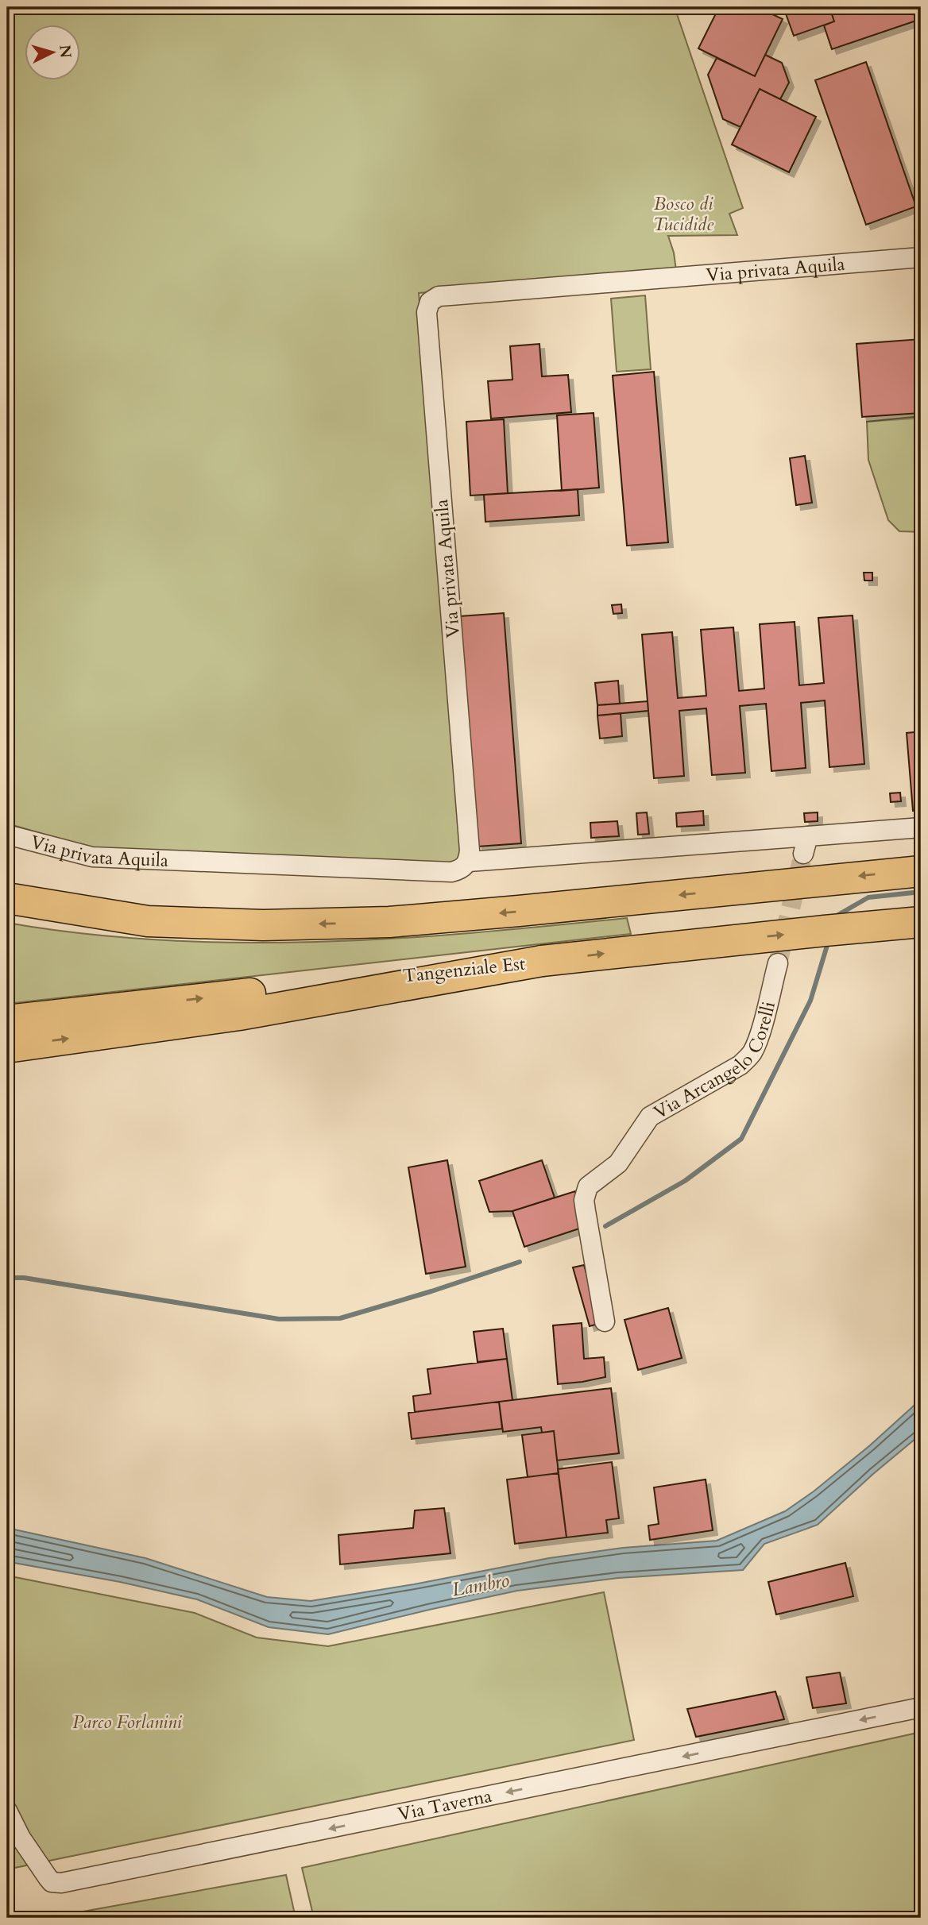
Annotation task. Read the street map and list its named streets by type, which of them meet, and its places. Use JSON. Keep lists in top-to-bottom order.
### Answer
{
  "streets": {
    "highway": ["Tangenziale Est"],
    "street": ["Via privata Aquila", "Via Arcangelo Corelli", "Via Taverna"]
  },
  "one_way": ["Via Taverna"],
  "water": ["Lambro"],
  "parks": ["Bosco di Tucidide", "Parco Forlanini"],
  "north": "right"
}
